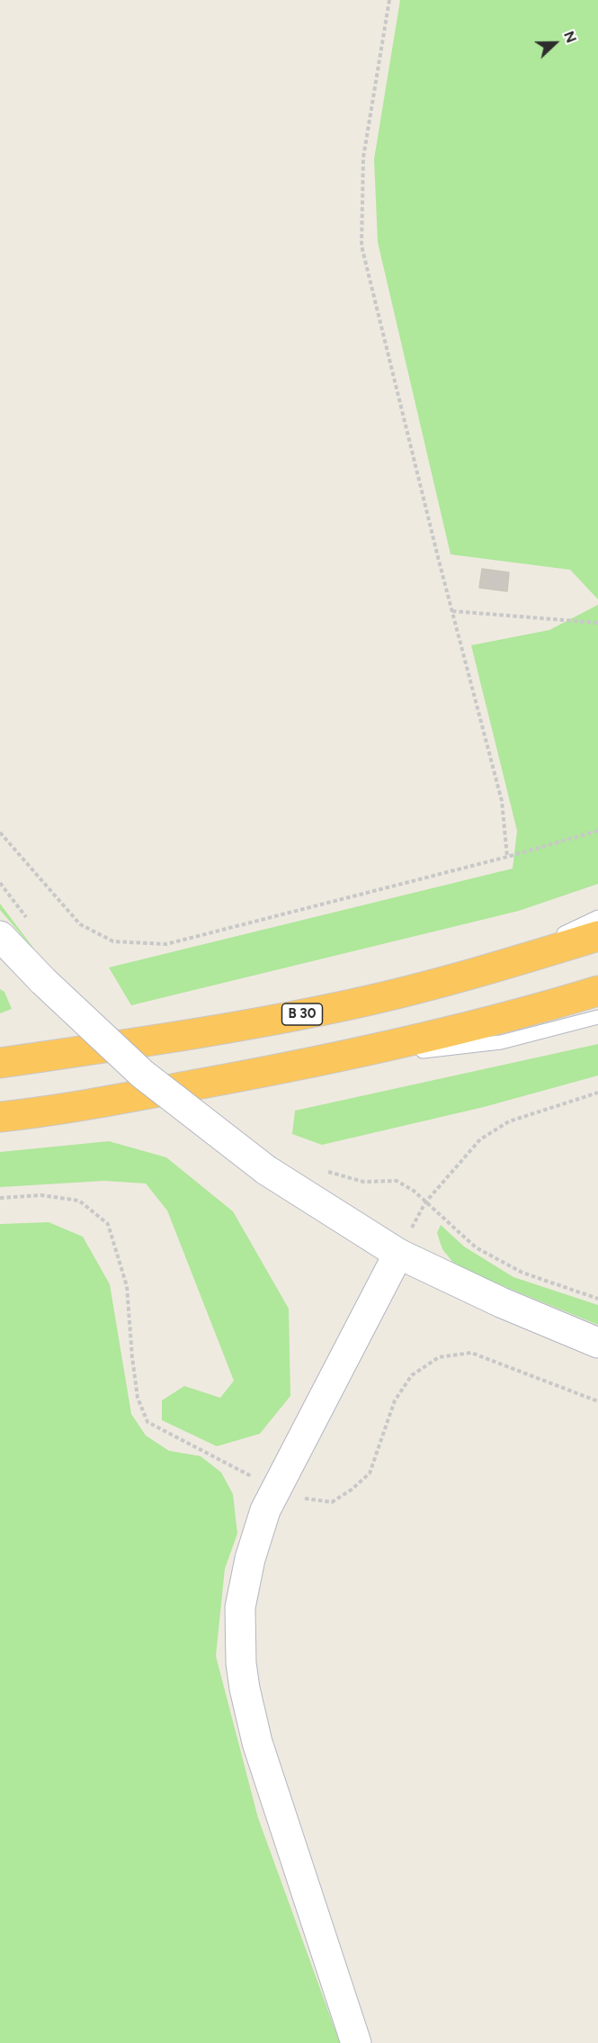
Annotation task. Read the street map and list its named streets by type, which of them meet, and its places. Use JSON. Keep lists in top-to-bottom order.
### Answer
{
  "streets": {
    "highway": ["B 30"]
  },
  "north": "right"
}
